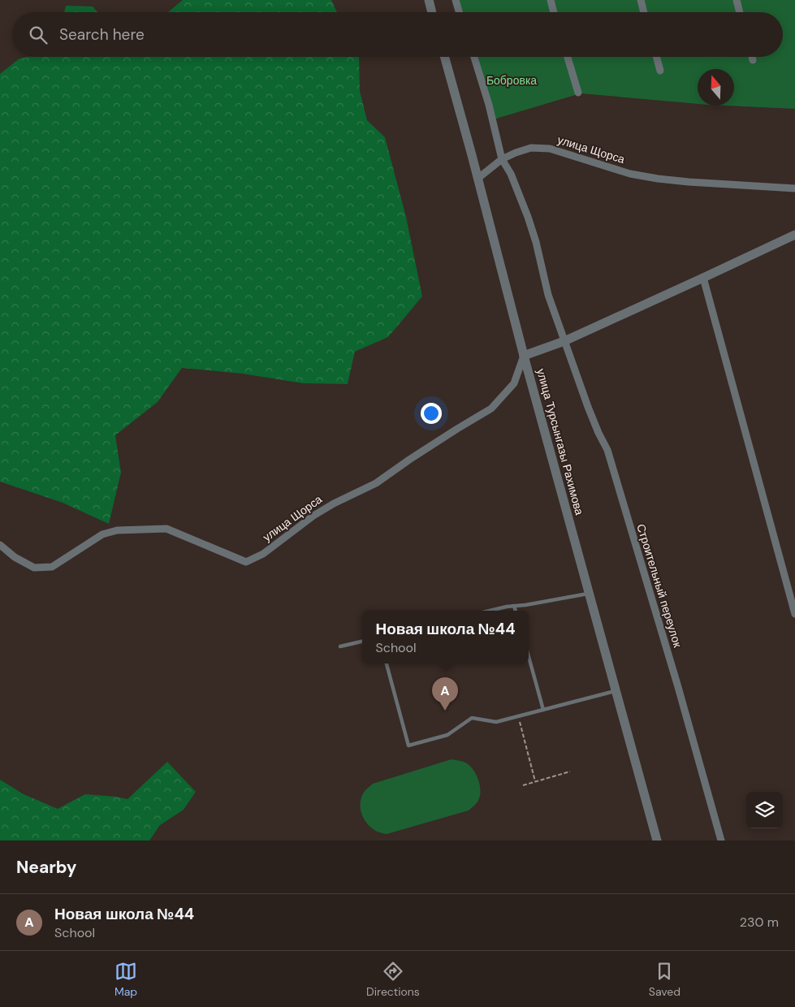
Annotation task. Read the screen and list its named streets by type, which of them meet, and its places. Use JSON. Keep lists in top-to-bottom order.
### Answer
{
  "streets": {
    "street": ["улица Щорса", "улица Турсынгазы Рахимова", "Строительный переулок"]
  },
  "crossings": [
    ["улица Щорса", "улица Турсынгазы Рахимова"]
  ],
  "parks": ["Бобровка"],
  "north": "top",
  "page": {
    "search": "Search here",
    "popup": ["Новая школа №44", "School"],
    "pins": "A",
    "heading": "Nearby",
    "list": [
      {
        "mark": "A",
        "name": "Новая школа №44",
        "note": "School",
        "value": "230 m"
      }
    ],
    "nav": ["Map", "Directions", "Saved"]
  }
}
